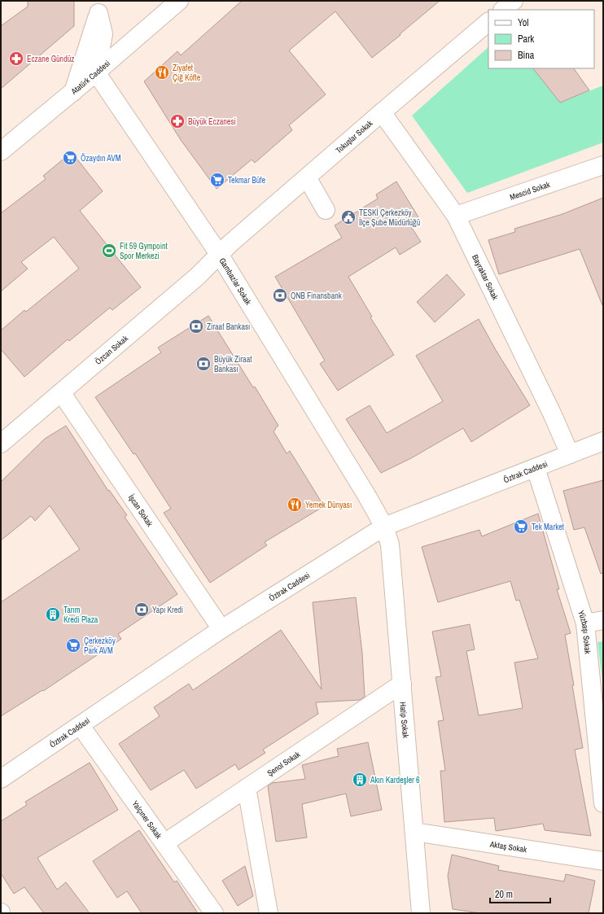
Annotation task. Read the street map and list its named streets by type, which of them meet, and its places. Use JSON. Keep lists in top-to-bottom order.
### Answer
{
  "streets": {
    "street": [
      "Atatürk Caddesi",
      "Tokuşlar Sokak",
      "Mescid Sokak",
      "Bayraktar Sokak",
      "Gambazlar Sokak",
      "Özcan Sokak",
      "Öztrak Caddesi",
      "İşcan Sokak",
      "Yüzbaşı Sokak",
      "Hatip Sokak",
      "Şenol Sokak",
      "Yalçıner Sokak",
      "Aktaş Sokak"
    ]
  },
  "crossings": [
    ["Atatürk Caddesi", "Gambazlar Sokak"],
    ["Tokuşlar Sokak", "Bayraktar Sokak"],
    ["Tokuşlar Sokak", "Gambazlar Sokak"],
    ["Tokuşlar Sokak", "Özcan Sokak"],
    ["Mescid Sokak", "Bayraktar Sokak"],
    ["Bayraktar Sokak", "Öztrak Caddesi"],
    ["Gambazlar Sokak", "Özcan Sokak"],
    ["Gambazlar Sokak", "Öztrak Caddesi"],
    ["Gambazlar Sokak", "Hatip Sokak"],
    ["Özcan Sokak", "İşcan Sokak"],
    ["Öztrak Caddesi", "İşcan Sokak"],
    ["Öztrak Caddesi", "Yüzbaşı Sokak"],
    ["Öztrak Caddesi", "Hatip Sokak"],
    ["Öztrak Caddesi", "Yalçıner Sokak"],
    ["Hatip Sokak", "Şenol Sokak"],
    ["Hatip Sokak", "Aktaş Sokak"],
    ["Şenol Sokak", "Yalçıner Sokak"]
  ],
  "places": {
    "pharmacy": ["Eczane Gündüz", "Büyük Eczanesi"],
    "restaurant": ["Ziyafet Çiğ Köfte", "Yemek Dünyası"],
    "supermarket": [
      "Özaydın AVM",
      "Tekmar Büfe",
      "Tek Market",
      "Çerkezköy Park AVM"
    ],
    "public building": ["TESKİ Çerkezköy İlçe Şube Müdürlüğü"],
    "sports": ["Fit 59 Gympoint Spor Merkezi"],
    "bank": [
      "QNB Finansbank",
      "Ziraat Bankası",
      "Büyük Ziraat Bankası",
      "Yapı Kredi"
    ],
    "building": ["Tarım Kredi Plaza", "Akın Kardeşler 6"]
  },
  "legend": ["Yol", "Park", "Bina"],
  "scale_bar": "20 m"
}
